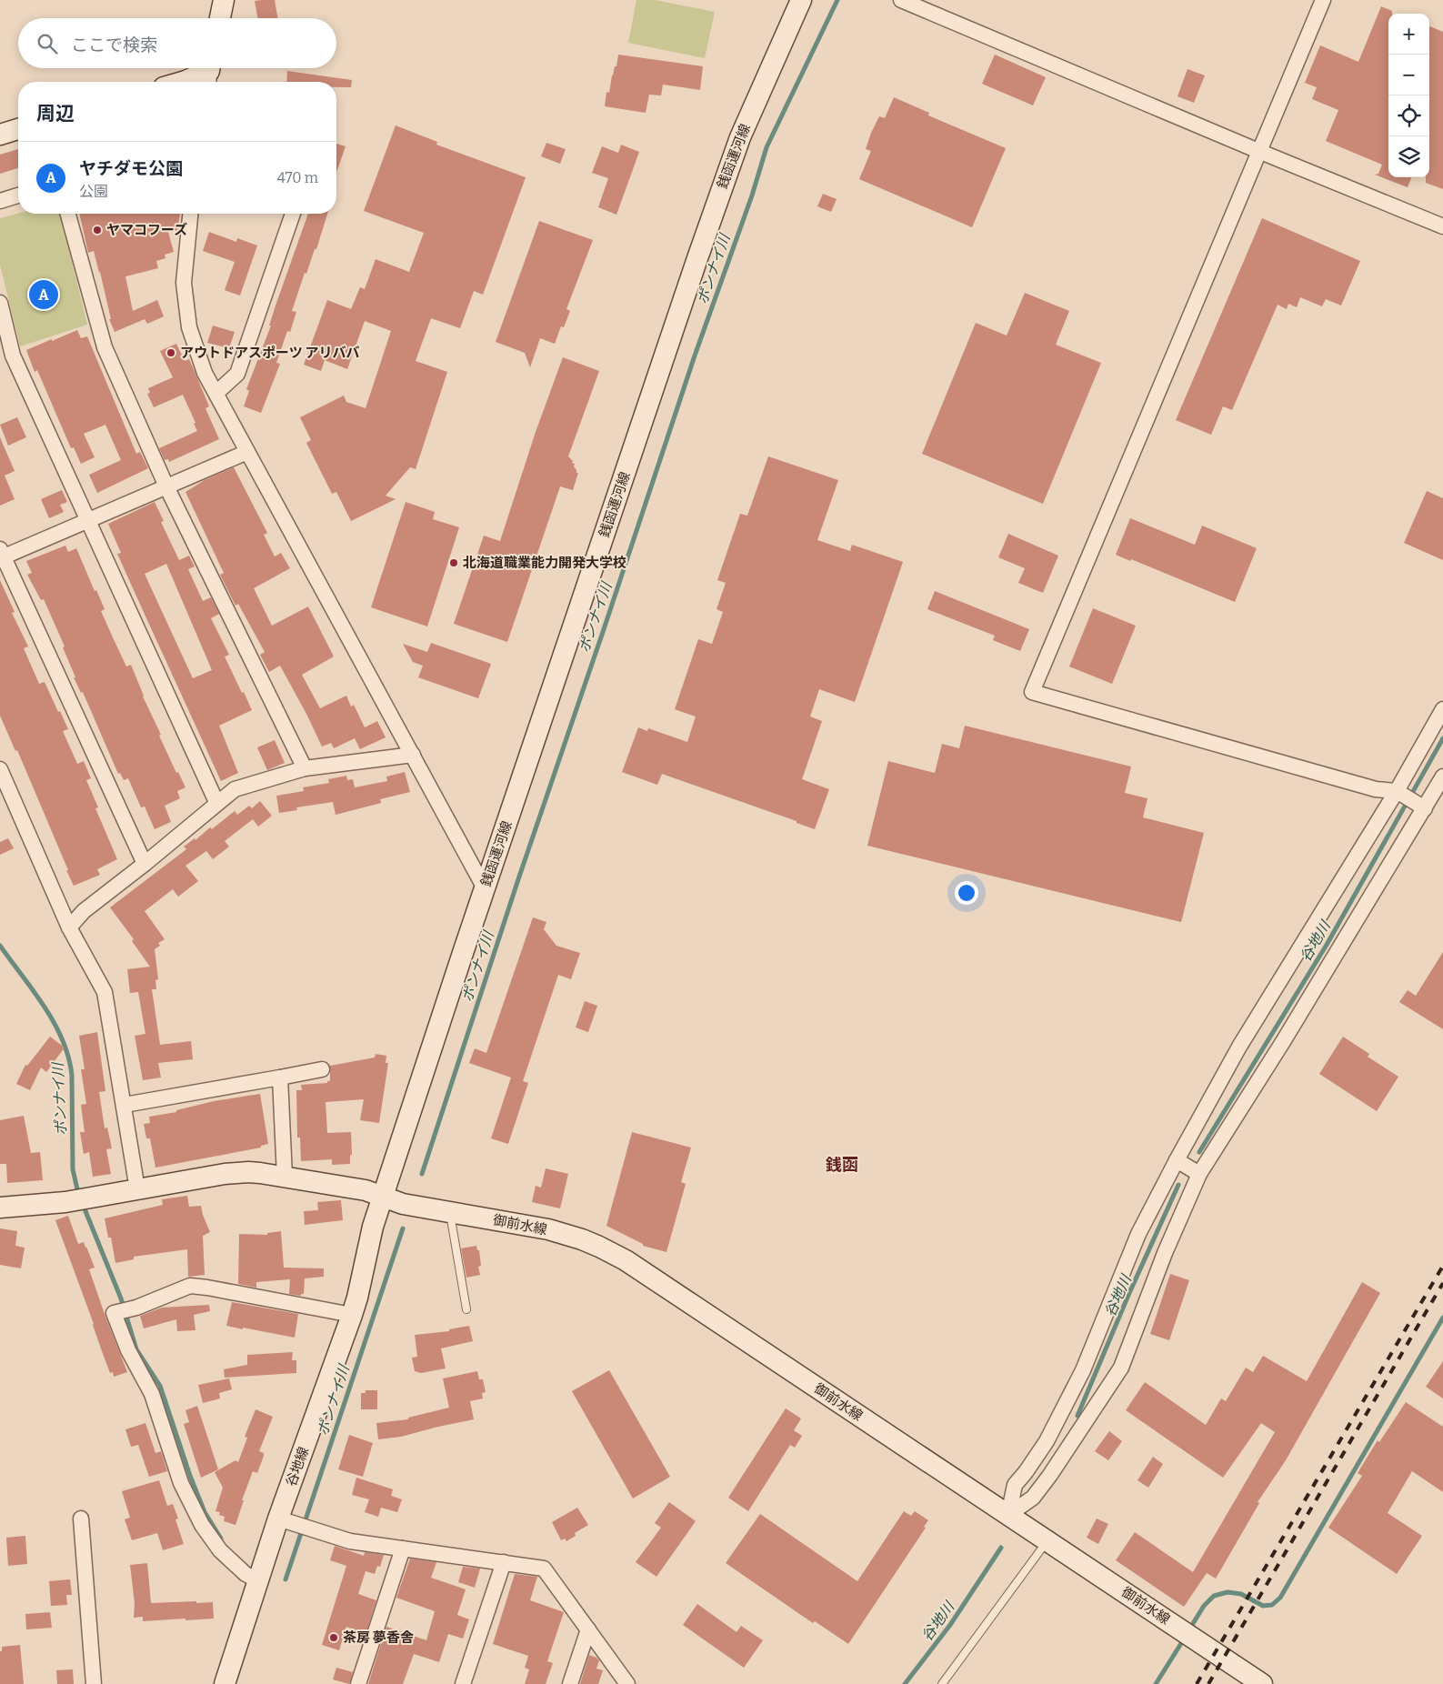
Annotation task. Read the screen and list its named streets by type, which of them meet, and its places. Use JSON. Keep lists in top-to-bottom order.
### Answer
{
  "streets": {
    "street": ["銭函運河線", "御前水線", "谷地線"]
  },
  "crossings": [
    ["銭函運河線", "御前水線"],
    ["銭函運河線", "谷地線"],
    ["御前水線", "谷地線"]
  ],
  "districts": ["銭函"],
  "water": ["ポンナイ川", "谷地川"],
  "places": [
    "ヤマコフーズ",
    "アウトドアスポーツ アリババ",
    "北海道職業能力開発大学校",
    "茶房 夢香舎"
  ],
  "page": {
    "map_buttons": ["+", "−"],
    "search": "ここで検索",
    "heading": "周辺",
    "list": [
      {
        "mark": "A",
        "name": "ヤチダモ公園",
        "note": "公園",
        "value": "470 m"
      }
    ],
    "pins": "A"
  }
}
